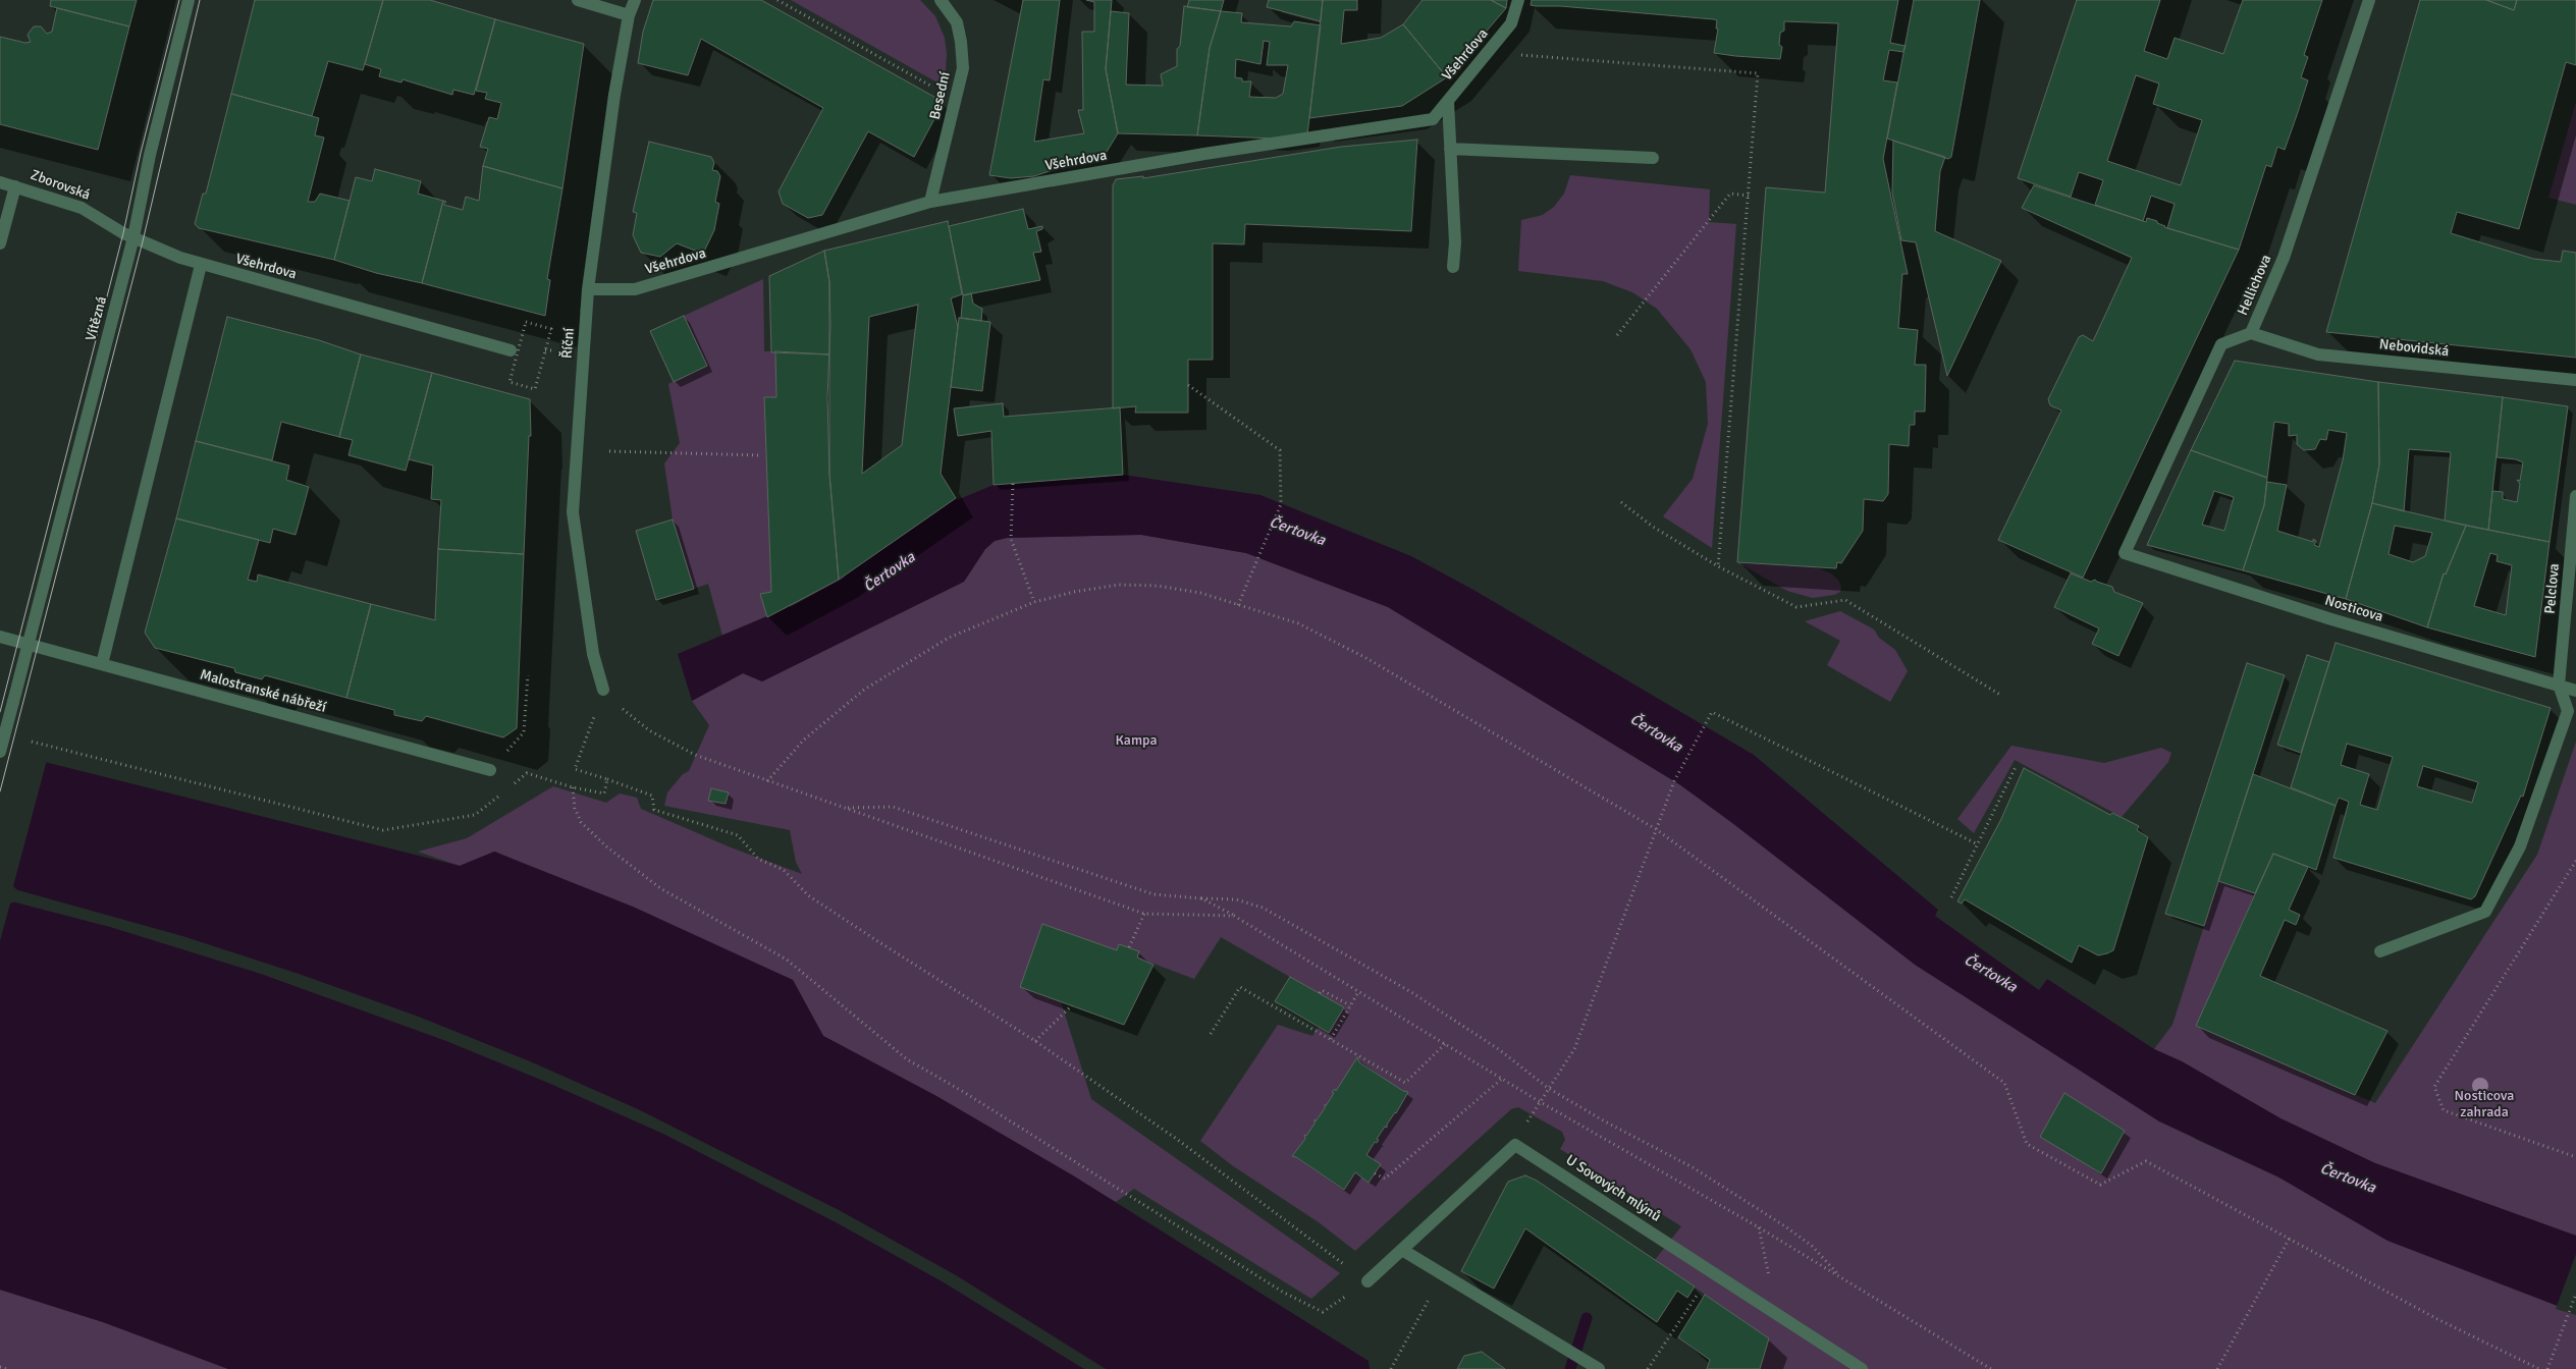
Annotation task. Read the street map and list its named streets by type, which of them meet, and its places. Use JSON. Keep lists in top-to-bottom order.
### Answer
{
  "streets": {
    "street": [
      "Všehrdova",
      "Besední",
      "Zborovská",
      "Hellichova",
      "Vítězná",
      "Říční",
      "Nebovidská",
      "Pelclova",
      "Nosticova",
      "Malostranské nábřeží",
      "U Sovových mlýnů"
    ]
  },
  "crossings": [
    ["Všehrdova", "Besední"],
    ["Všehrdova", "Zborovská"],
    ["Všehrdova", "Vítězná"],
    ["Všehrdova", "Říční"],
    ["Zborovská", "Vítězná"],
    ["Hellichova", "Nebovidská"],
    ["Hellichova", "Nosticova"],
    ["Vítězná", "Malostranské nábřeží"],
    ["Pelclova", "Nosticova"]
  ],
  "water": ["Čertovka"],
  "parks": ["Kampa", "Nosticova zahrada"]
}
